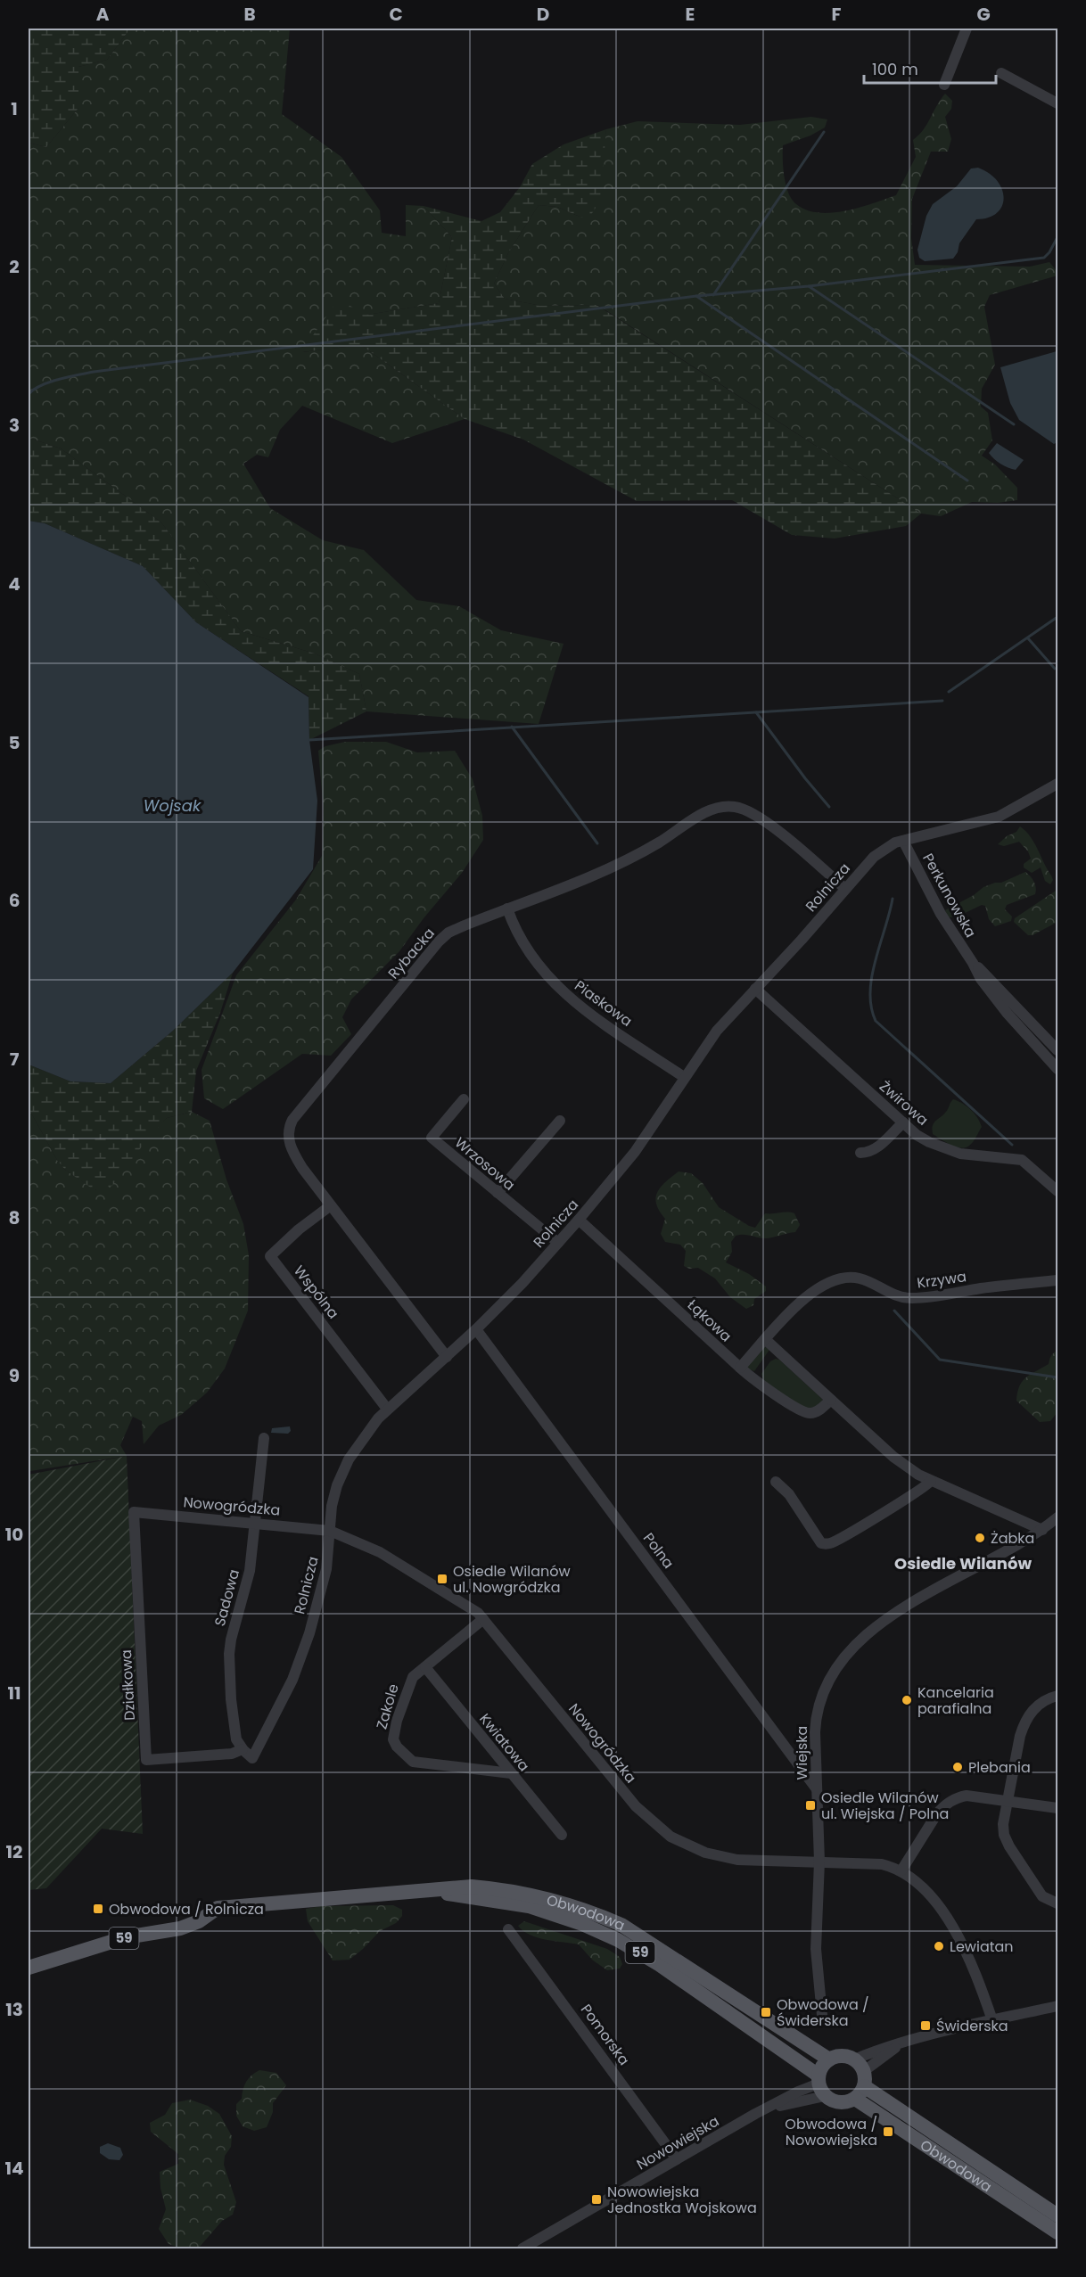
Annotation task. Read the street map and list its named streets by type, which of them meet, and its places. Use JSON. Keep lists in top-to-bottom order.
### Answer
{
  "streets": {
    "main road": ["Obwodowa", "59"],
    "street": [
      "Rolnicza",
      "Perkunowska",
      "Rybacka",
      "Piaskowa",
      "Żwirowa",
      "Wrzosowa",
      "Krzywa",
      "Wspólna",
      "Łąkowa",
      "Nowogródzka",
      "Polna",
      "Sadowa",
      "Działkowa",
      "Zakole",
      "Kwiatowa",
      "Wiejska",
      "Pomorska",
      "Nowowiejska"
    ]
  },
  "crossings": [
    ["Rolnicza", "Perkunowska"],
    ["Rolnicza", "Rybacka"],
    ["Rolnicza", "Piaskowa"],
    ["Rolnicza", "Żwirowa"],
    ["Rolnicza", "Wrzosowa"],
    ["Rolnicza", "Wspólna"],
    ["Rolnicza", "Łąkowa"],
    ["Rolnicza", "Nowogródzka"],
    ["Rolnicza", "Polna"],
    ["Rolnicza", "Sadowa"],
    ["Rolnicza", "Działkowa"],
    ["Rybacka", "Piaskowa"],
    ["Rybacka", "Wspólna"],
    ["Krzywa", "Łąkowa"],
    ["Nowogródzka", "Sadowa"],
    ["Nowogródzka", "Działkowa"],
    ["Nowogródzka", "Zakole"],
    ["Nowogródzka", "Wiejska"],
    ["Polna", "Wiejska"],
    ["Sadowa", "Działkowa"],
    ["Zakole", "Kwiatowa"],
    ["Obwodowa", "Nowowiejska"],
    ["Pomorska", "Nowowiejska"]
  ],
  "districts": ["Osiedle Wilanów"],
  "water": ["Wojsak"],
  "places": {
    "other": [
      "Żabka",
      "Kancelaria parafialna",
      "Plebania",
      "Lewiatan"
    ],
    "transit": [
      "Osiedle Wilanów ul. Nowgródzka",
      "Osiedle Wilanów ul. Wiejska / Polna",
      "Obwodowa / Rolnicza",
      "Obwodowa / Świderska",
      "Świderska",
      "Obwodowa / Nowowiejska",
      "Nowowiejska Jednostka Wojskowa"
    ]
  },
  "scale_bar": "100 m",
  "grid": {
    "columns": [
      "A",
      "B",
      "C",
      "D",
      "E",
      "F",
      "G"
    ],
    "rows": [
      "1",
      "2",
      "3",
      "4",
      "5",
      "6",
      "7",
      "8",
      "9",
      "10",
      "11",
      "12",
      "13",
      "14"
    ]
  }
}
